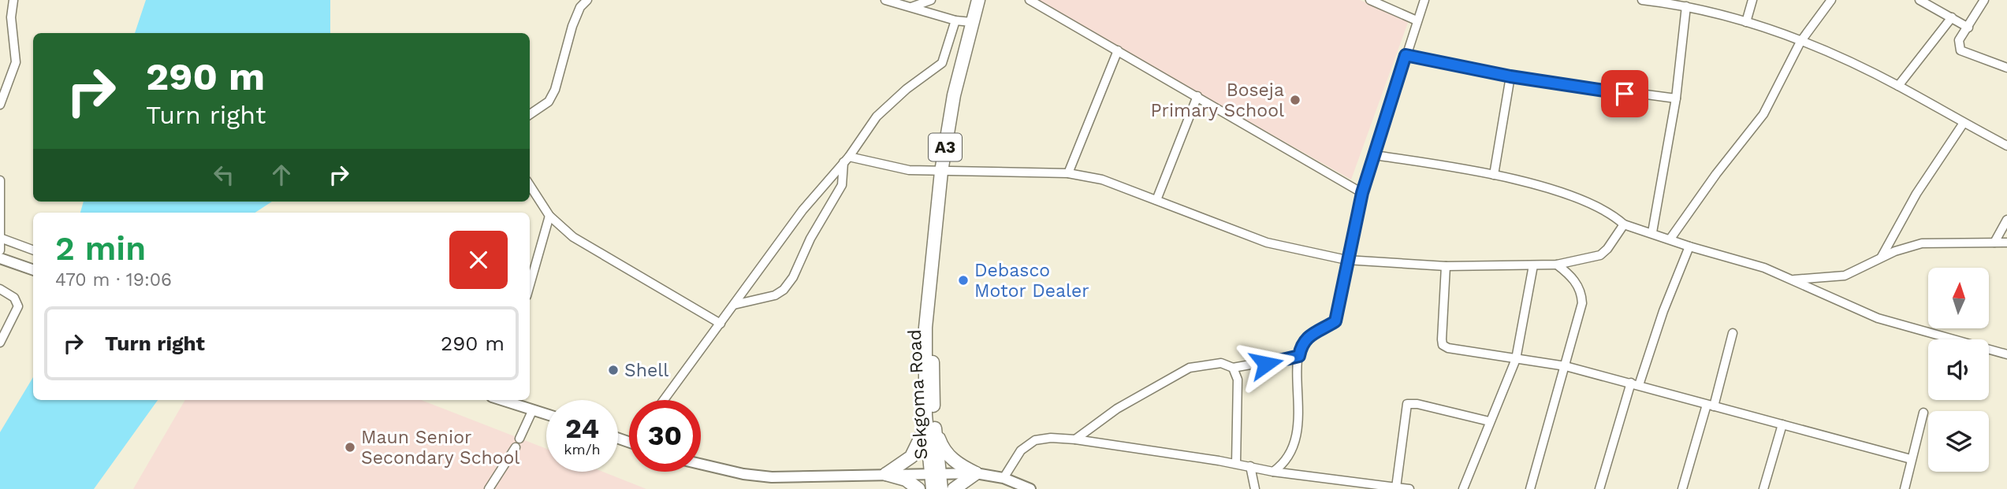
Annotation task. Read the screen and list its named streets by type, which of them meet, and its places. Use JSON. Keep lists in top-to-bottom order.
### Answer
{
  "streets": {
    "highway": ["A3", "Sekgoma Road"]
  },
  "places": [
    "Boseja Primary School",
    "Debasco Motor Dealer",
    "Shell",
    "Maun Senior Secondary School"
  ],
  "north": "top",
  "page": {
    "turn": ["290 m", "Turn right"],
    "heading": ["2 min", "470 m · 19:06"],
    "list": [
      {
        "name": "Turn right",
        "value": "290 m"
      }
    ],
    "speed": "24 km/h",
    "limit": "30"
  }
}
